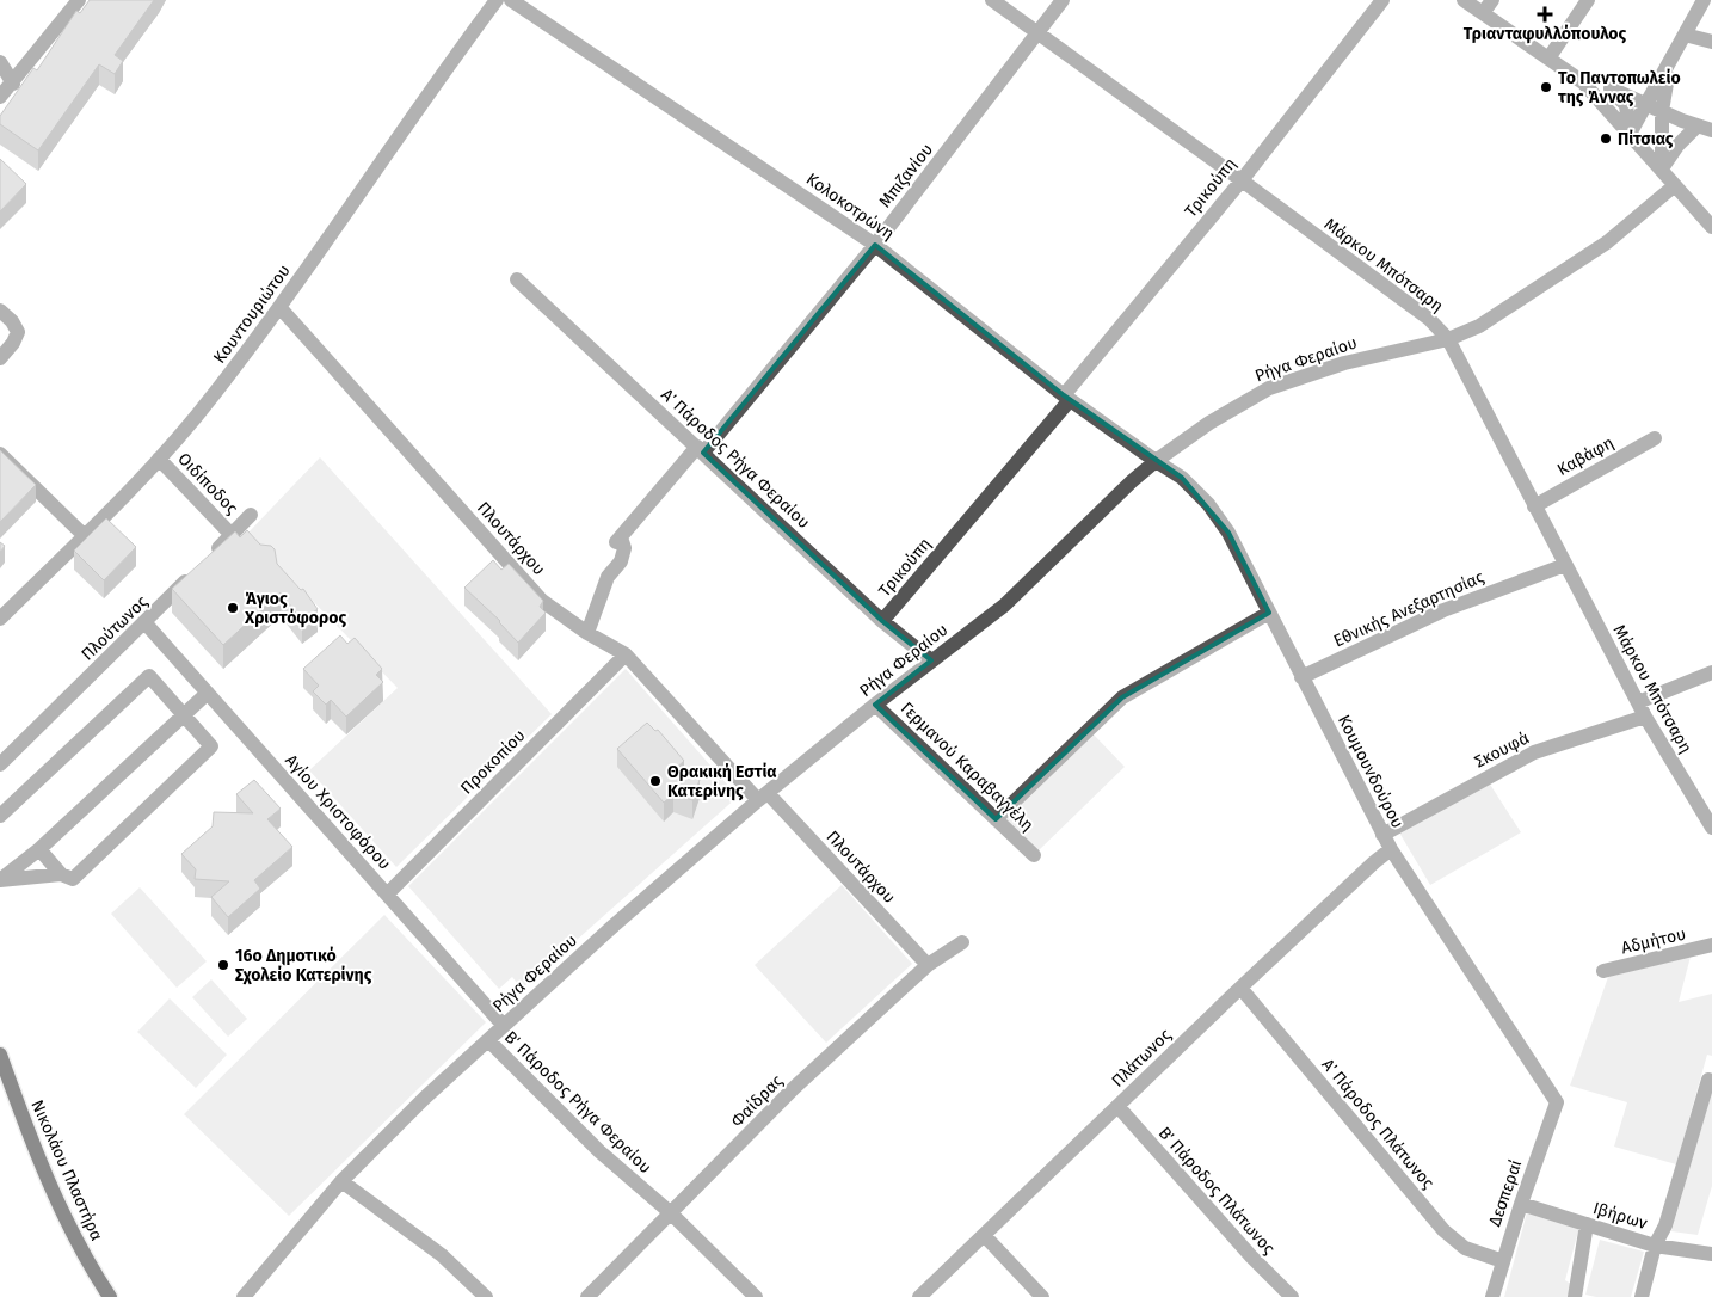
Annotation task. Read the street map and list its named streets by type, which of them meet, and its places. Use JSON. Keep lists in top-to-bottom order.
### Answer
{
  "streets": {
    "main road": ["Νικολάου Πλαστήρα"],
    "street": [
      "Μπιζανίου",
      "Τρικούπη",
      "Κολοκοτρώνη",
      "Μάρκου Μπότσαρη",
      "Κουντουριώτου",
      "Ρήγα Φεραίου",
      "Καβάφη",
      "Α΄ Πάροδος Ρήγα Φεραίου",
      "Οιδίποδος",
      "Πλουτάρχου",
      "Εθνικής Ανεξαρτησίας",
      "Πλούτωνος",
      "Σκουφά",
      "Προκοπίου",
      "Γερμανού Καραβαγγέλη",
      "Κουμουνδούρου",
      "Αγίου Χριστοφόρου",
      "Αδμήτου",
      "Πλάτωνος",
      "Φαίδρας",
      "Β΄ Πάροδος Ρήγα Φεραίου",
      "Α΄ Πάροδος Πλάτωνος",
      "Β΄ Πάροδος Πλάτωνος",
      "Δεσπεραί",
      "Ιβήρων"
    ]
  },
  "crossings": [
    ["Μπιζανίου", "Κολοκοτρώνη"],
    ["Μπιζανίου", "Μάρκου Μπότσαρη"],
    ["Μπιζανίου", "Α΄ Πάροδος Ρήγα Φεραίου"],
    ["Μπιζανίου", "Πλουτάρχου"],
    ["Τρικούπη", "Κολοκοτρώνη"],
    ["Τρικούπη", "Μάρκου Μπότσαρη"],
    ["Τρικούπη", "Α΄ Πάροδος Ρήγα Φεραίου"],
    ["Κολοκοτρώνη", "Ρήγα Φεραίου"],
    ["Κολοκοτρώνη", "Κουμουνδούρου"],
    ["Μάρκου Μπότσαρη", "Ρήγα Φεραίου"],
    ["Μάρκου Μπότσαρη", "Καβάφη"],
    ["Μάρκου Μπότσαρη", "Εθνικής Ανεξαρτησίας"],
    ["Μάρκου Μπότσαρη", "Σκουφά"],
    ["Κουντουριώτου", "Οιδίποδος"],
    ["Κουντουριώτου", "Πλουτάρχου"],
    ["Ρήγα Φεραίου", "Α΄ Πάροδος Ρήγα Φεραίου"],
    ["Ρήγα Φεραίου", "Πλουτάρχου"],
    ["Ρήγα Φεραίου", "Γερμανού Καραβαγγέλη"],
    ["Ρήγα Φεραίου", "Κουμουνδούρου"],
    ["Ρήγα Φεραίου", "Αγίου Χριστοφόρου"],
    ["Ρήγα Φεραίου", "Β΄ Πάροδος Ρήγα Φεραίου"],
    ["Πλουτάρχου", "Προκοπίου"],
    ["Πλουτάρχου", "Φαίδρας"],
    ["Εθνικής Ανεξαρτησίας", "Κουμουνδούρου"],
    ["Πλούτωνος", "Αγίου Χριστοφόρου"],
    ["Σκουφά", "Κουμουνδούρου"],
    ["Προκοπίου", "Αγίου Χριστοφόρου"],
    ["Κουμουνδούρου", "Πλάτωνος"],
    ["Κουμουνδούρου", "Δεσπεραί"],
    ["Πλάτωνος", "Α΄ Πάροδος Πλάτωνος"],
    ["Πλάτωνος", "Β΄ Πάροδος Πλάτωνος"],
    ["Φαίδρας", "Β΄ Πάροδος Ρήγα Φεραίου"],
    ["Α΄ Πάροδος Πλάτωνος", "Δεσπεραί"],
    ["Δεσπεραί", "Ιβήρων"]
  ],
  "places": {
    "health": ["Τριανταφυλλόπουλος"],
    "other": [
      "Το Παντοπωλείο της Άννας",
      "Πίτσιας",
      "Άγιος Χριστόφορος",
      "Θρακική Εστία Κατερίνης",
      "16ο Δημοτικό Σχολείο Κατερίνης"
    ]
  }
}
